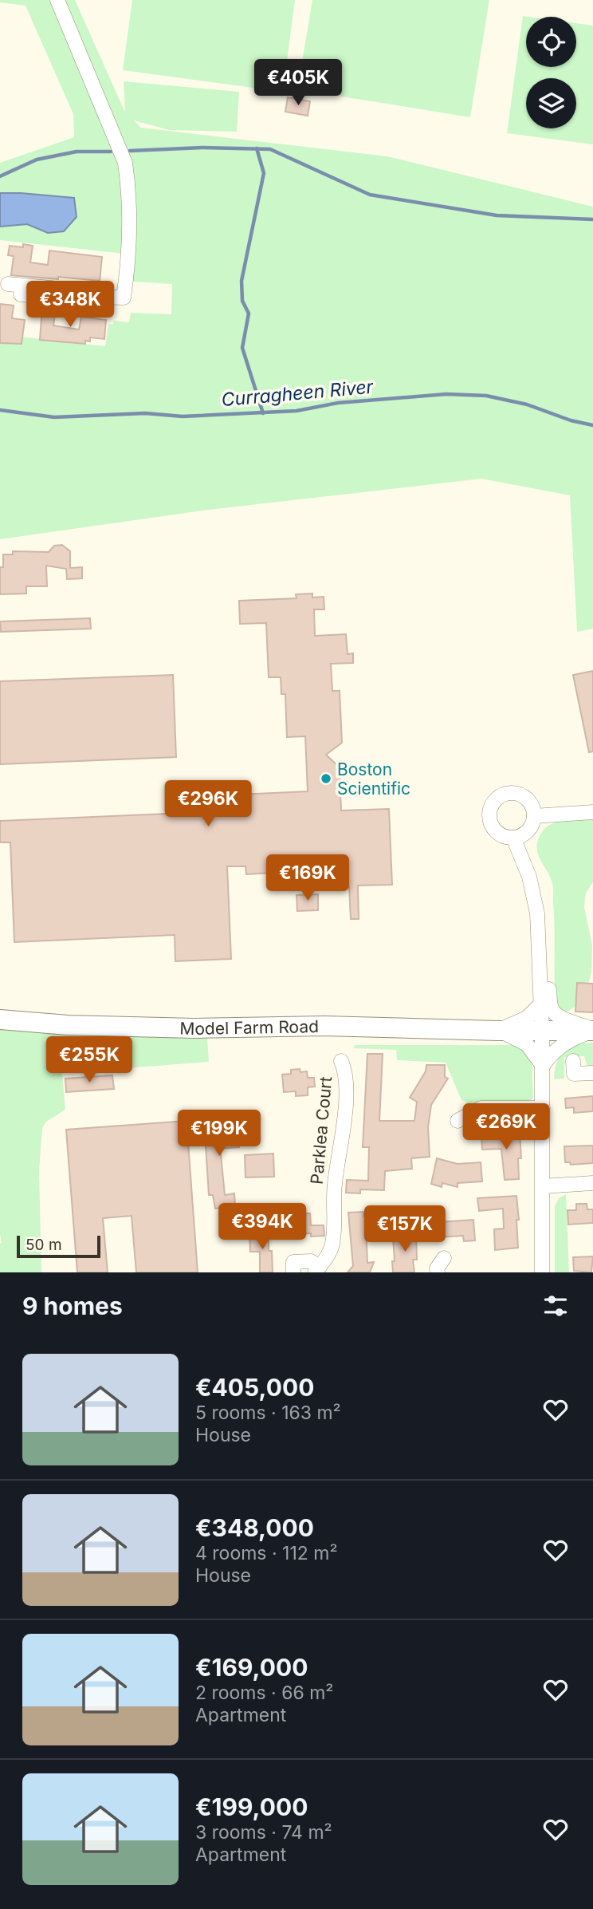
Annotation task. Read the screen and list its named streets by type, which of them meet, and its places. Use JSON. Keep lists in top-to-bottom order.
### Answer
{
  "streets": {
    "main road": ["Model Farm Road"],
    "street": ["Parklea Court"]
  },
  "water": ["Curragheen River"],
  "places": ["Boston Scientific"],
  "scale_bar": "50 m",
  "page": {
    "price": [
      "€405K",
      "€348K",
      "€296K",
      "€169K",
      "€255K",
      "€269K",
      "€199K",
      "€394K",
      "€157K"
    ],
    "scale": "50 m",
    "heading": "9 homes",
    "list": [
      {
        "name": "€405,000",
        "note": "5 rooms · 163 m² · House"
      },
      {
        "name": "€348,000",
        "note": "4 rooms · 112 m² · House"
      },
      {
        "name": "€169,000",
        "note": "2 rooms · 66 m² · Apartment"
      },
      {
        "name": "€199,000",
        "note": "3 rooms · 74 m² · Apartment"
      }
    ]
  }
}
